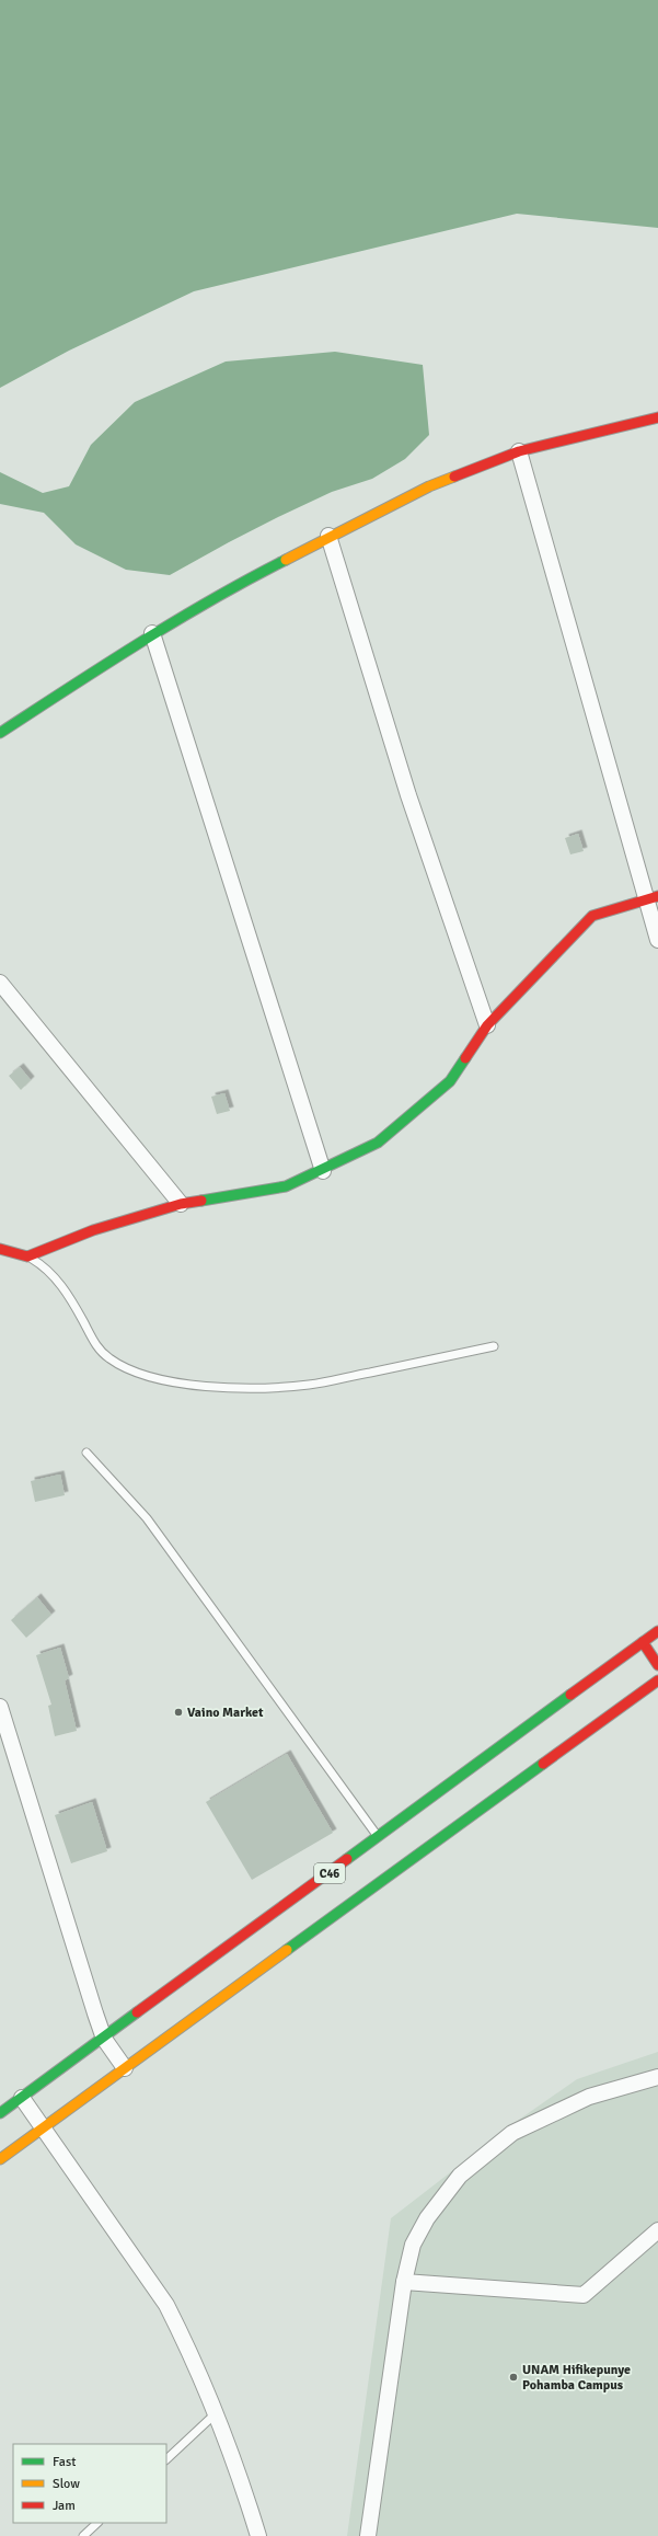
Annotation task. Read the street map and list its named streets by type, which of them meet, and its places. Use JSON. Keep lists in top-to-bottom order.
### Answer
{
  "streets": {
    "main road": ["C46"]
  },
  "places": ["Vaino Market", "UNAM Hifikepunye Pohamba Campus"],
  "legend": ["Fast", "Slow", "Jam"]
}
